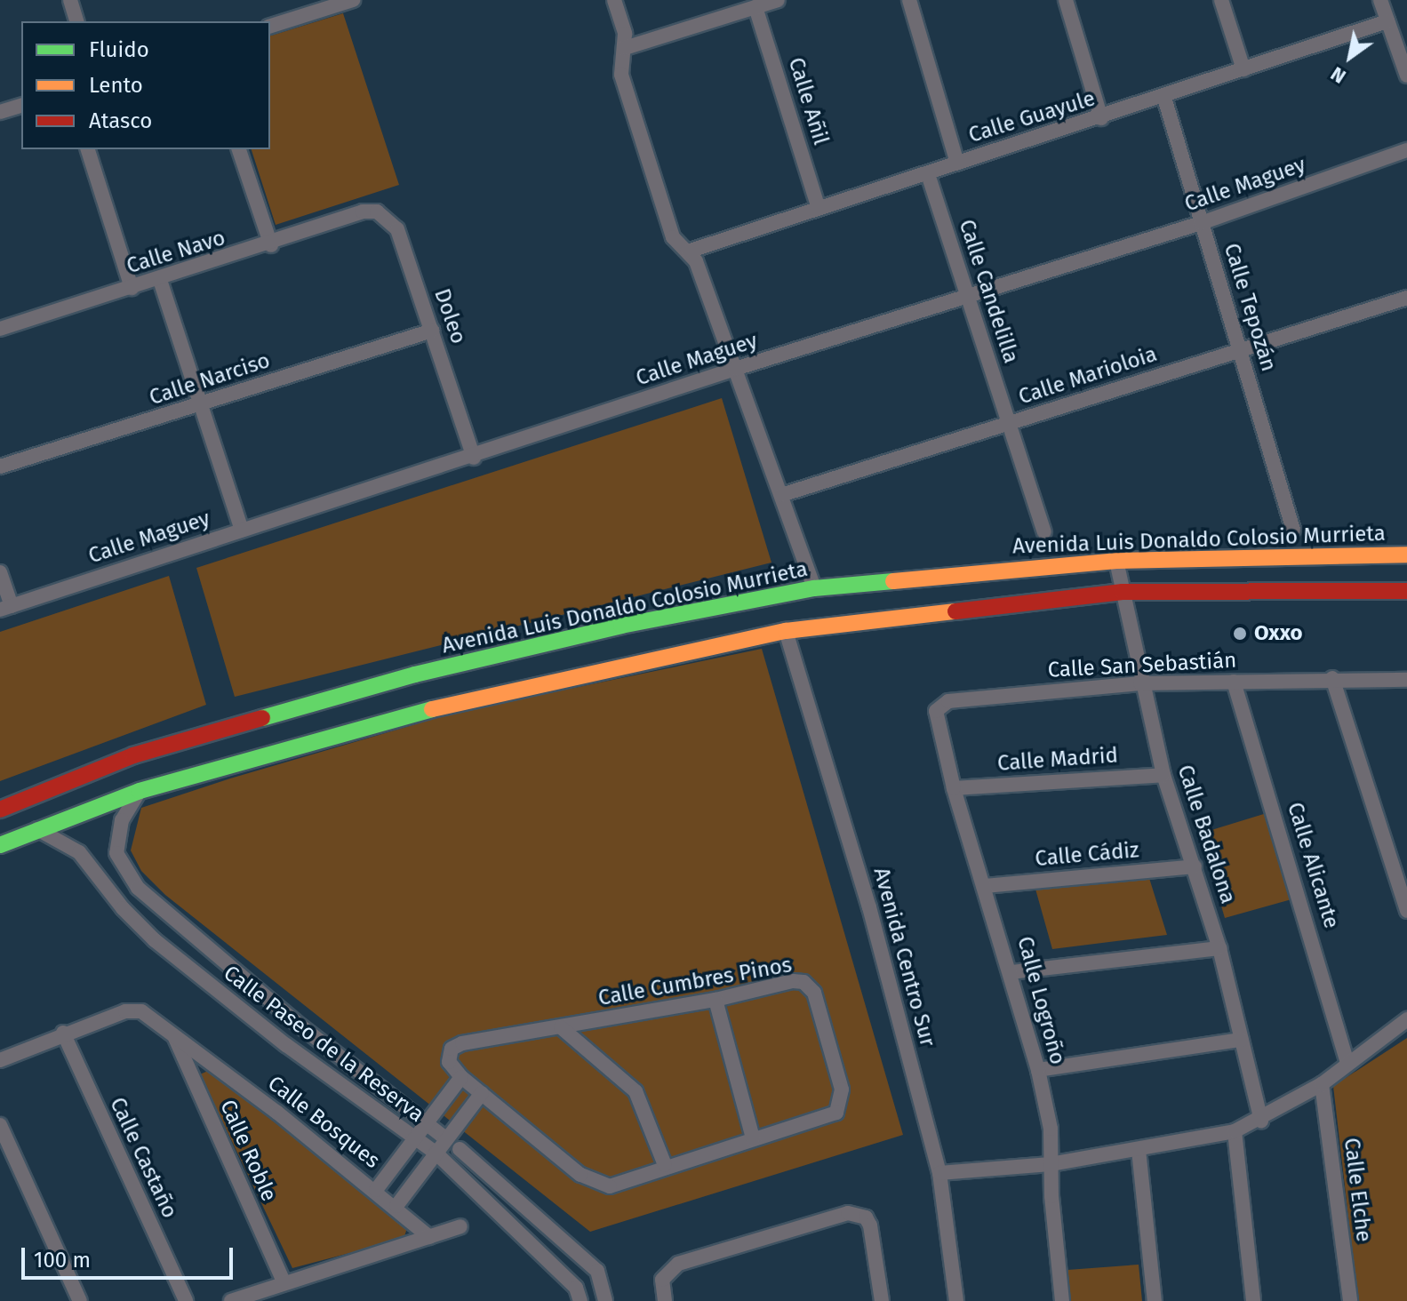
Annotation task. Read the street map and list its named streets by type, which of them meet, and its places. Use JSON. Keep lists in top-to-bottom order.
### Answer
{
  "streets": {
    "main road": ["Avenida Luis Donaldo Colosio Murrieta"],
    "street": [
      "Calle Añil",
      "Calle Guayule",
      "Calle Maguey",
      "Calle Navo",
      "Calle Candelilla",
      "Calle Tepozán",
      "Doleo",
      "Calle Marioloia",
      "Calle Narciso",
      "Calle San Sebastián",
      "Calle Madrid",
      "Calle Badalona",
      "Calle Cádiz",
      "Calle Alicante",
      "Avenida Centro Sur",
      "Calle Cumbres Pinos",
      "Calle Logroño",
      "Calle Paseo de la Reserva",
      "Calle Bosques",
      "Calle Roble",
      "Calle Castaño",
      "Calle Elche"
    ]
  },
  "crossings": [
    ["Calle Añil", "Calle Guayule"],
    ["Calle Guayule", "Calle Candelilla"],
    ["Calle Guayule", "Calle Tepozán"],
    ["Calle Maguey", "Calle Candelilla"],
    ["Calle Maguey", "Calle Tepozán"],
    ["Calle Maguey", "Doleo"],
    ["Calle Navo", "Doleo"],
    ["Calle Candelilla", "Calle Marioloia"],
    ["Calle Tepozán", "Calle Marioloia"],
    ["Doleo", "Calle Narciso"],
    ["Avenida Luis Donaldo Colosio Murrieta", "Calle Badalona"],
    ["Calle San Sebastián", "Calle Badalona"],
    ["Calle San Sebastián", "Calle Alicante"],
    ["Calle San Sebastián", "Calle Logroño"],
    ["Calle Madrid", "Calle Badalona"],
    ["Calle Madrid", "Calle Logroño"],
    ["Calle Badalona", "Calle Cádiz"],
    ["Calle Cádiz", "Calle Logroño"],
    ["Calle Bosques", "Calle Roble"],
    ["Calle Bosques", "Calle Castaño"]
  ],
  "places": ["Oxxo"],
  "legend": ["Fluido", "Lento", "Atasco"],
  "scale_bar": "100 m",
  "north": "bottom left"
}
